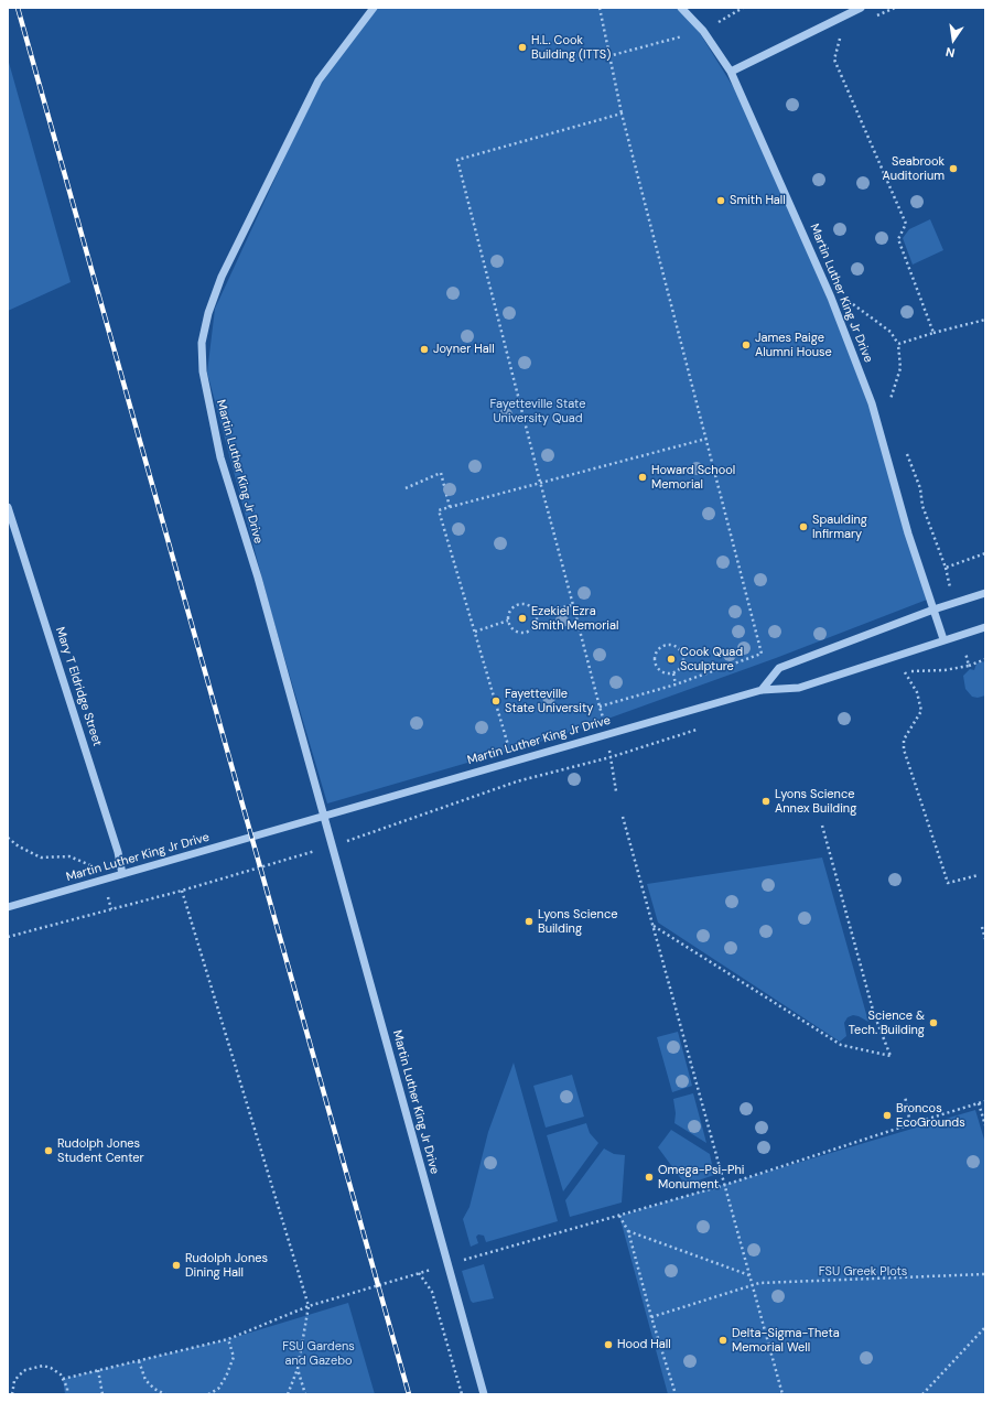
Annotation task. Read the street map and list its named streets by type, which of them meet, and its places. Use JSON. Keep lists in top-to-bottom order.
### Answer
{
  "streets": {
    "street": ["Martin Luther King Jr Drive", "Mary T Eldridge Street"]
  },
  "crossings": [
    ["Martin Luther King Jr Drive", "Mary T Eldridge Street"]
  ],
  "parks": ["Fayetteville State University Quad", "FSU Greek Plots", "FSU Gardens and Gazebo"],
  "places": [
    "H.L. Cook Building (ITTS)",
    "Seabrook Auditorium",
    "Smith Hall",
    "James Paige Alumni House",
    "Joyner Hall",
    "Howard School Memorial",
    "Spaulding Infirmary",
    "Ezekiel Ezra Smith Memorial",
    "Cook Quad Sculpture",
    "Fayetteville State University",
    "Lyons Science Annex Building",
    "Lyons Science Building",
    "Science & Tech. Building",
    "Broncos EcoGrounds",
    "Rudolph Jones Student Center",
    "Omega-Psi-Phi Monument",
    "Rudolph Jones Dining Hall",
    "Delta-Sigma-Theta Memorial Well",
    "Hood Hall"
  ],
  "north": "bottom"
}
